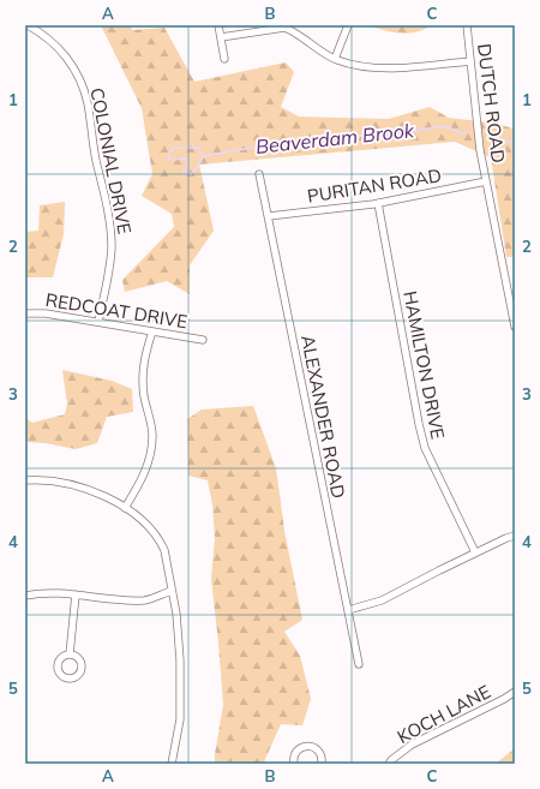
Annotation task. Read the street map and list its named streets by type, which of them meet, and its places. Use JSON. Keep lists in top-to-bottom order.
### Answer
{
  "streets": {
    "street": [
      "DUTCH ROAD",
      "COLONIAL DRIVE",
      "PURITAN ROAD",
      "REDCOAT DRIVE",
      "HAMILTON DRIVE",
      "ALEXANDER ROAD",
      "KOCH LANE"
    ]
  },
  "crossings": [
    ["DUTCH ROAD", "PURITAN ROAD"],
    ["COLONIAL DRIVE", "REDCOAT DRIVE"],
    ["PURITAN ROAD", "HAMILTON DRIVE"],
    ["PURITAN ROAD", "ALEXANDER ROAD"]
  ],
  "water": ["Beaverdam Brook"],
  "grid": {
    "columns": ["A", "B", "C"],
    "rows": [
      "1",
      "2",
      "3",
      "4",
      "5"
    ]
  }
}
